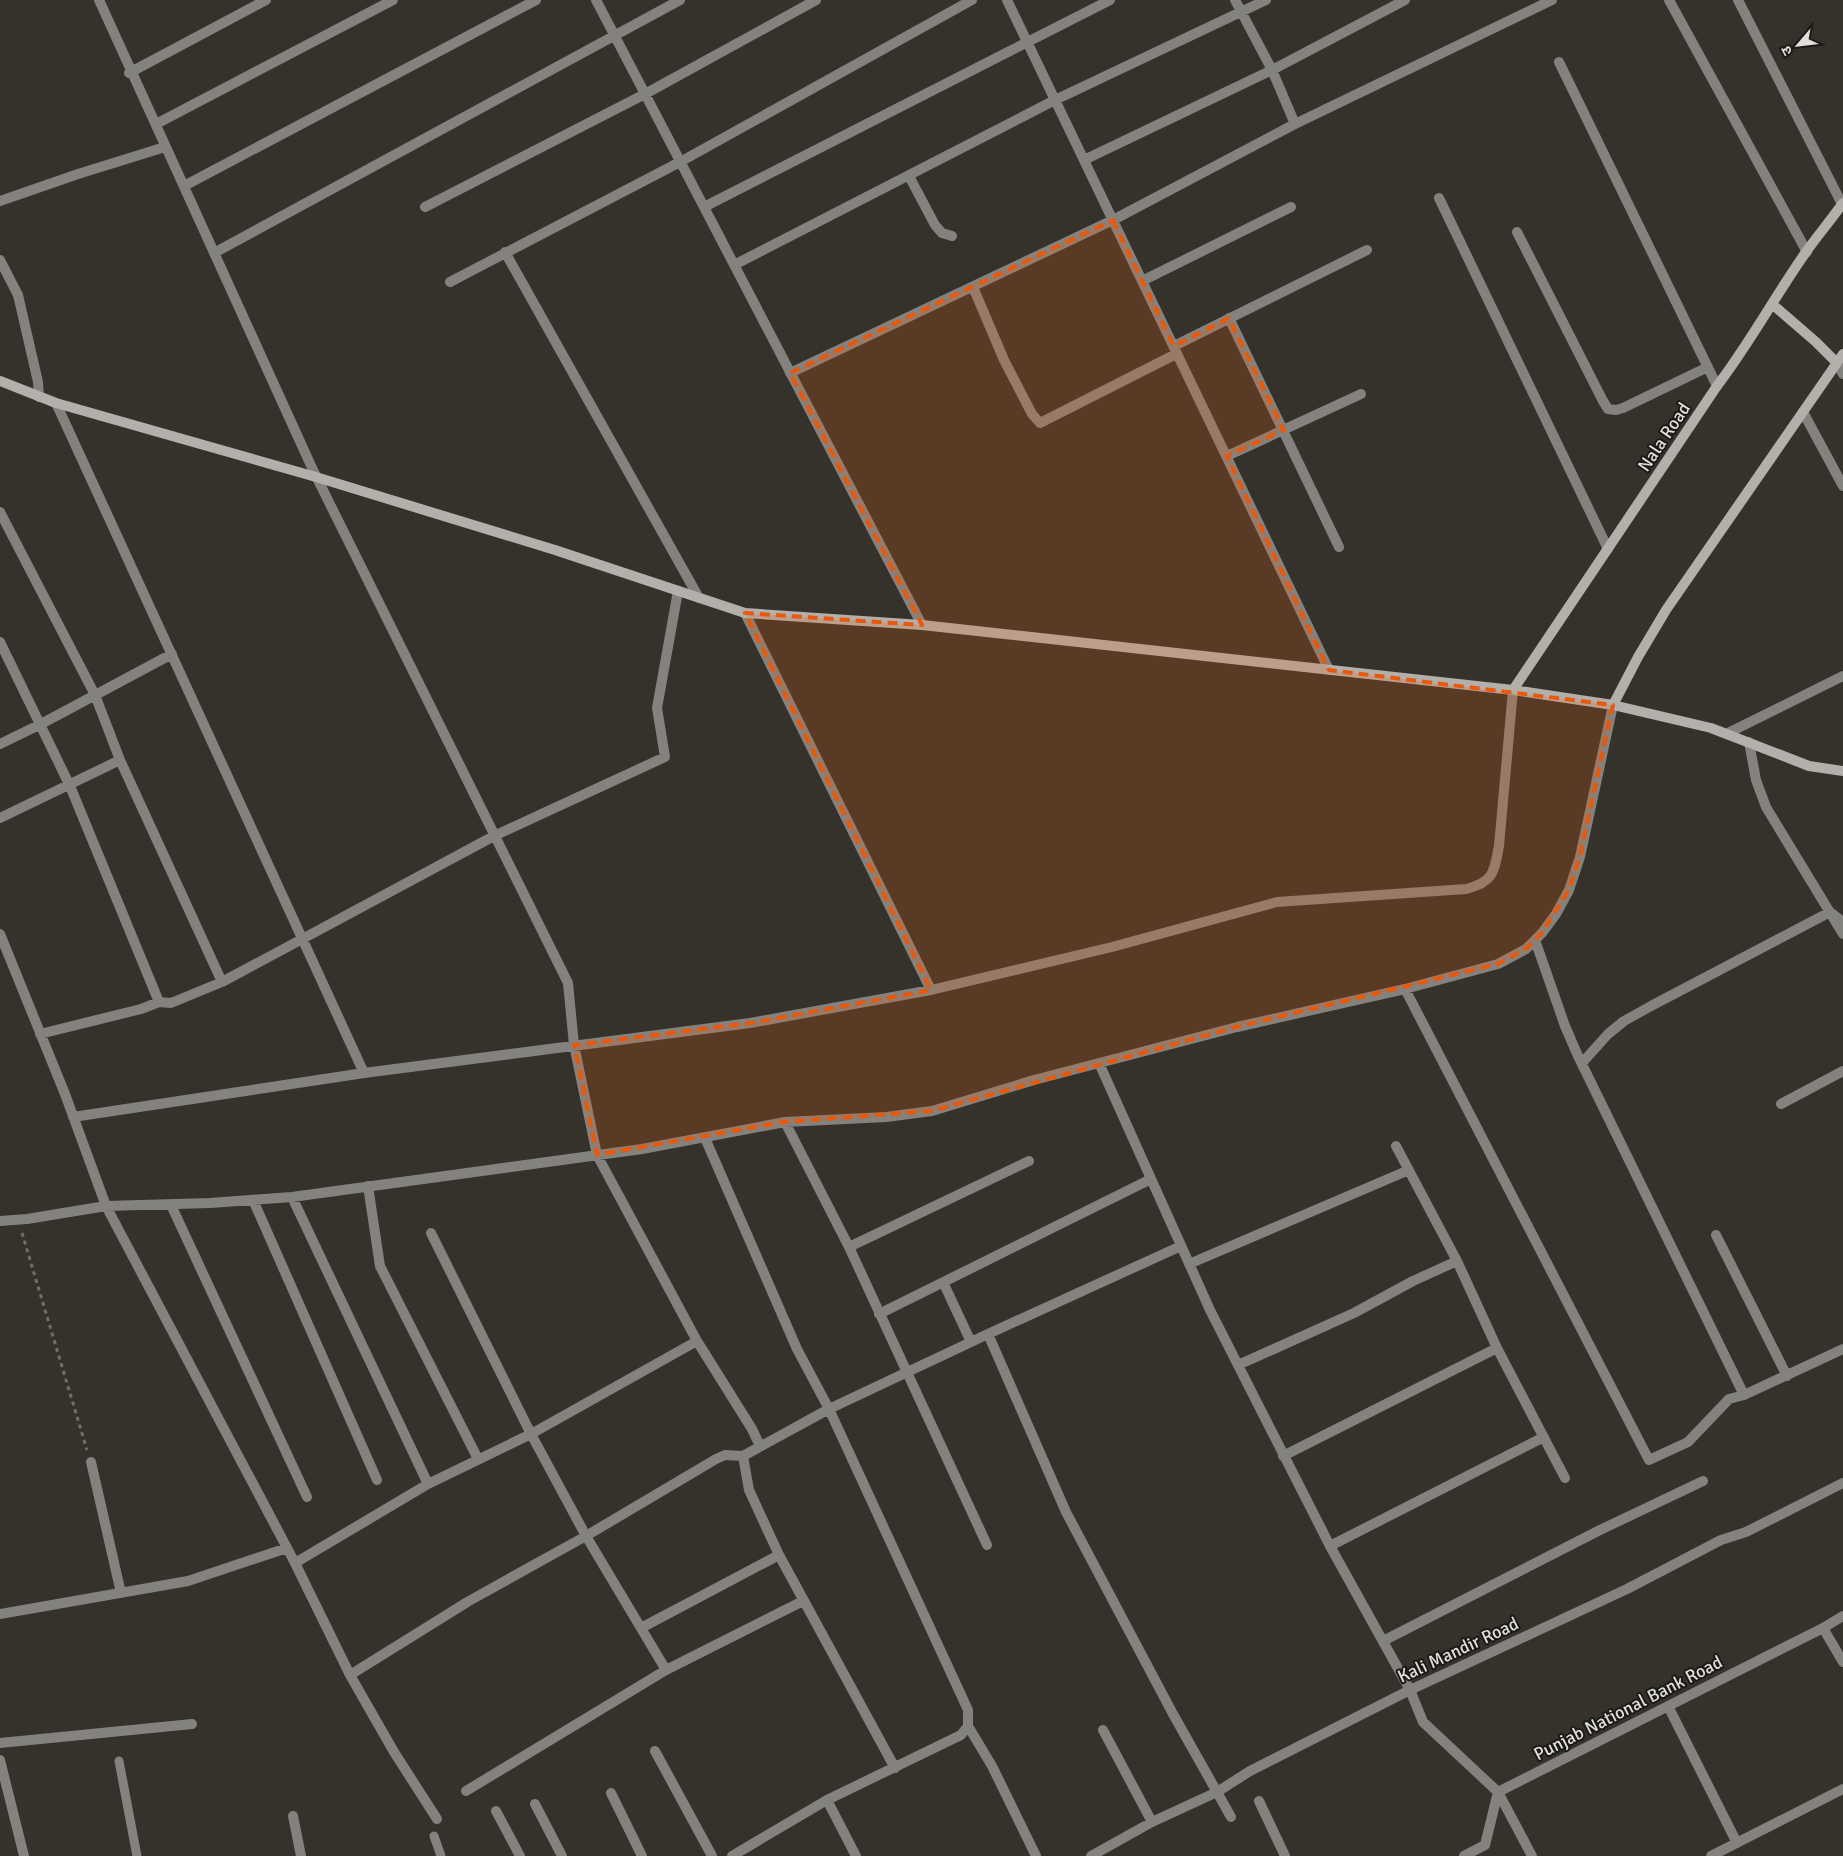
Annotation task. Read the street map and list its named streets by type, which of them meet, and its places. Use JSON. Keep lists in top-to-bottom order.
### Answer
{
  "streets": {
    "street": ["Nala Road", "Kali Mandir Road", "Punjab National Bank Road"]
  },
  "north": "bottom left"
}
